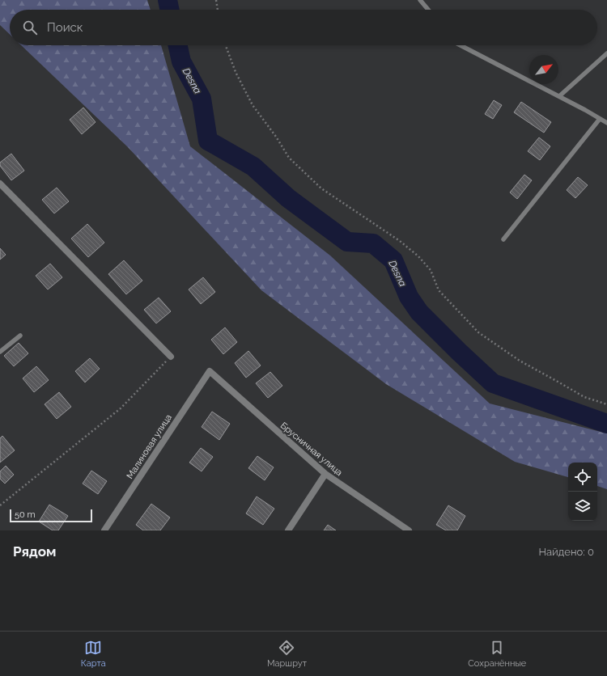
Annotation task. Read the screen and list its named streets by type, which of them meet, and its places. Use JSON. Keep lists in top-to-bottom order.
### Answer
{
  "streets": {
    "street": ["Малиновая улица", "Брусничная улица"]
  },
  "crossings": [
    ["Малиновая улица", "Брусничная улица"]
  ],
  "water": ["Desna"],
  "scale_bar": "50 m",
  "north": "top right",
  "page": {
    "search": "Поиск",
    "scale": "50 m",
    "heading": ["Рядом", "Найдено: 0"],
    "nav": ["Карта", "Маршрут", "Сохранённые"]
  }
}
